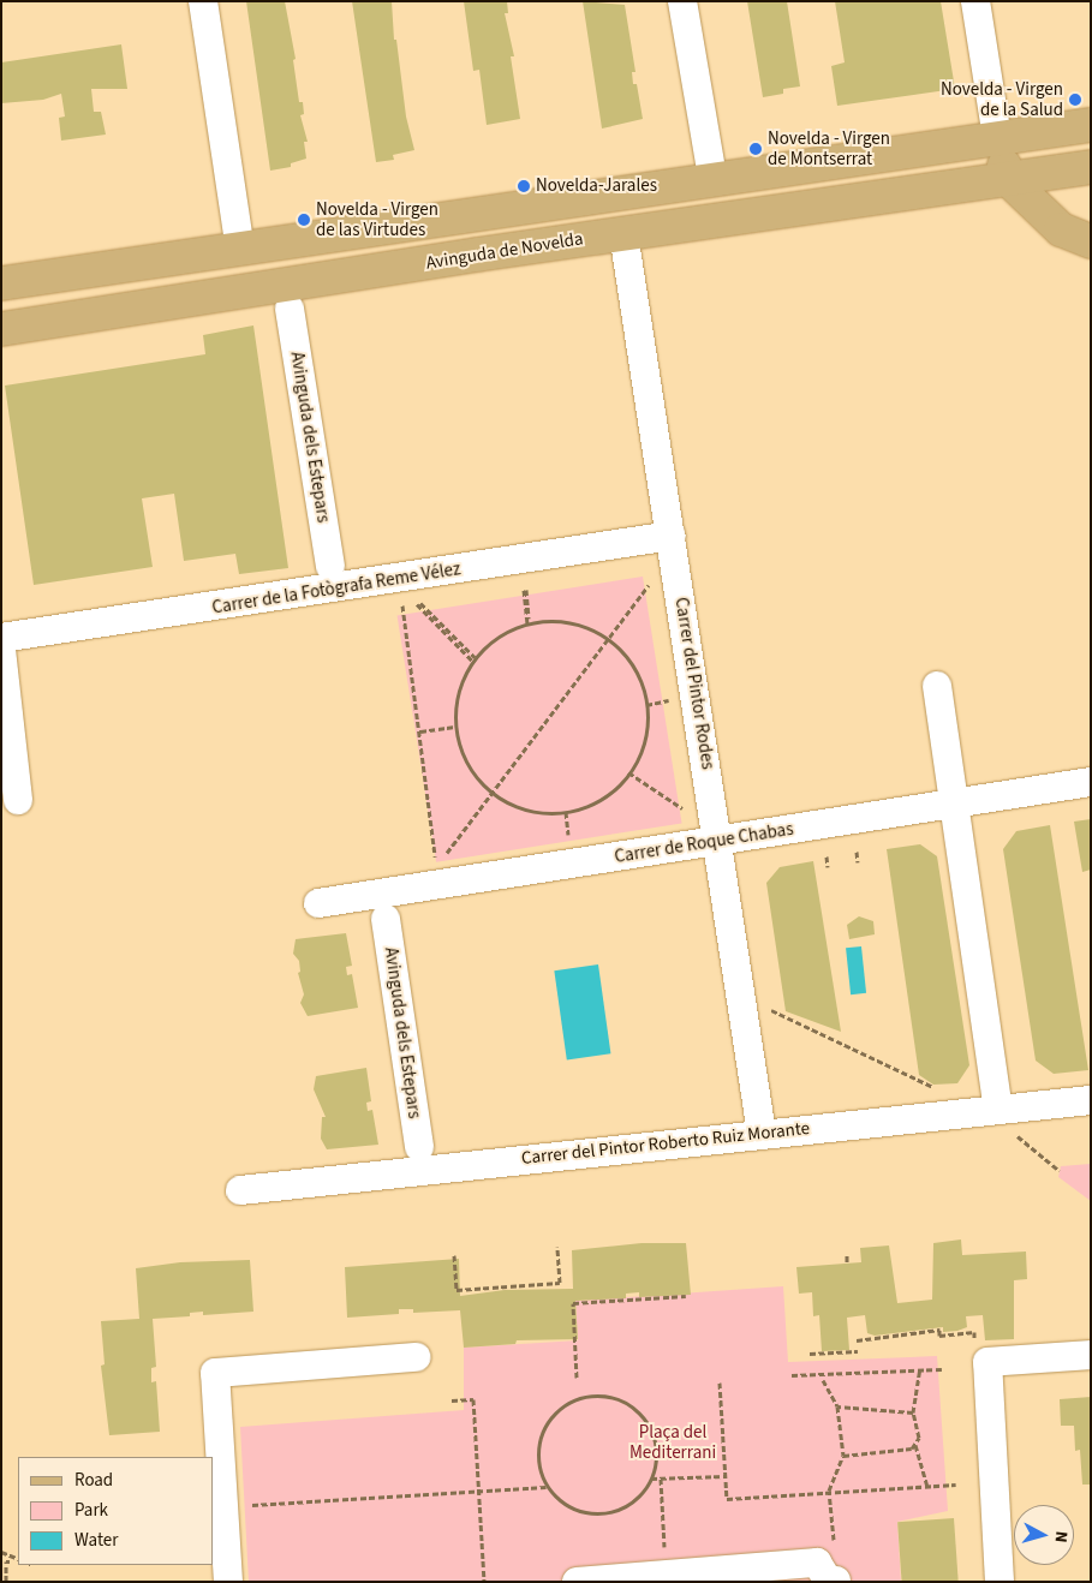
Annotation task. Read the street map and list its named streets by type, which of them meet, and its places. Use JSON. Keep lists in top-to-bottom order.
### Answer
{
  "streets": {
    "main road": ["Avinguda de Novelda"],
    "street": [
      "Avinguda dels Estepars",
      "Carrer de la Fotògrafa Reme Vélez",
      "Carrer del Pintor Rodes",
      "Carrer de Roque Chabas",
      "Carrer del Pintor Roberto Ruiz Morante"
    ]
  },
  "crossings": [
    ["Avinguda de Novelda", "Carrer del Pintor Rodes"],
    ["Carrer de la Fotògrafa Reme Vélez", "Carrer del Pintor Rodes"],
    ["Carrer del Pintor Rodes", "Carrer de Roque Chabas"],
    ["Carrer del Pintor Rodes", "Carrer del Pintor Roberto Ruiz Morante"]
  ],
  "parks": ["Plaça del Mediterrani"],
  "places": [
    "Novelda - Virgen de la Salud",
    "Novelda - Virgen de Montserrat",
    "Novelda-Jarales",
    "Novelda - Virgen de las Virtudes"
  ],
  "legend": ["Road", "Park", "Water"],
  "north": "right"
}
